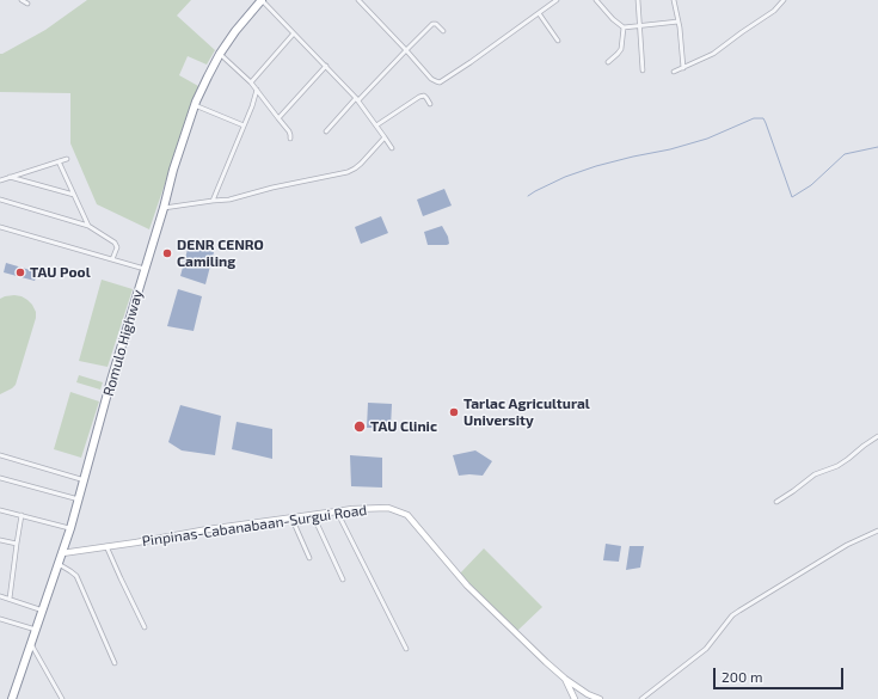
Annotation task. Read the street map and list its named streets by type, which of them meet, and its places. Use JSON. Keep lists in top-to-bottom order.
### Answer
{
  "streets": {
    "highway": ["Romulo Highway"],
    "street": ["Pinpinas-Cabanabaan-Surgui Road"]
  },
  "crossings": [
    ["Romulo Highway", "Pinpinas-Cabanabaan-Surgui Road"]
  ],
  "places": [
    "DENR CENRO Camiling",
    "TAU Pool",
    "Tarlac Agricultural University",
    "TAU Clinic"
  ],
  "scale_bar": "200 m"
}
